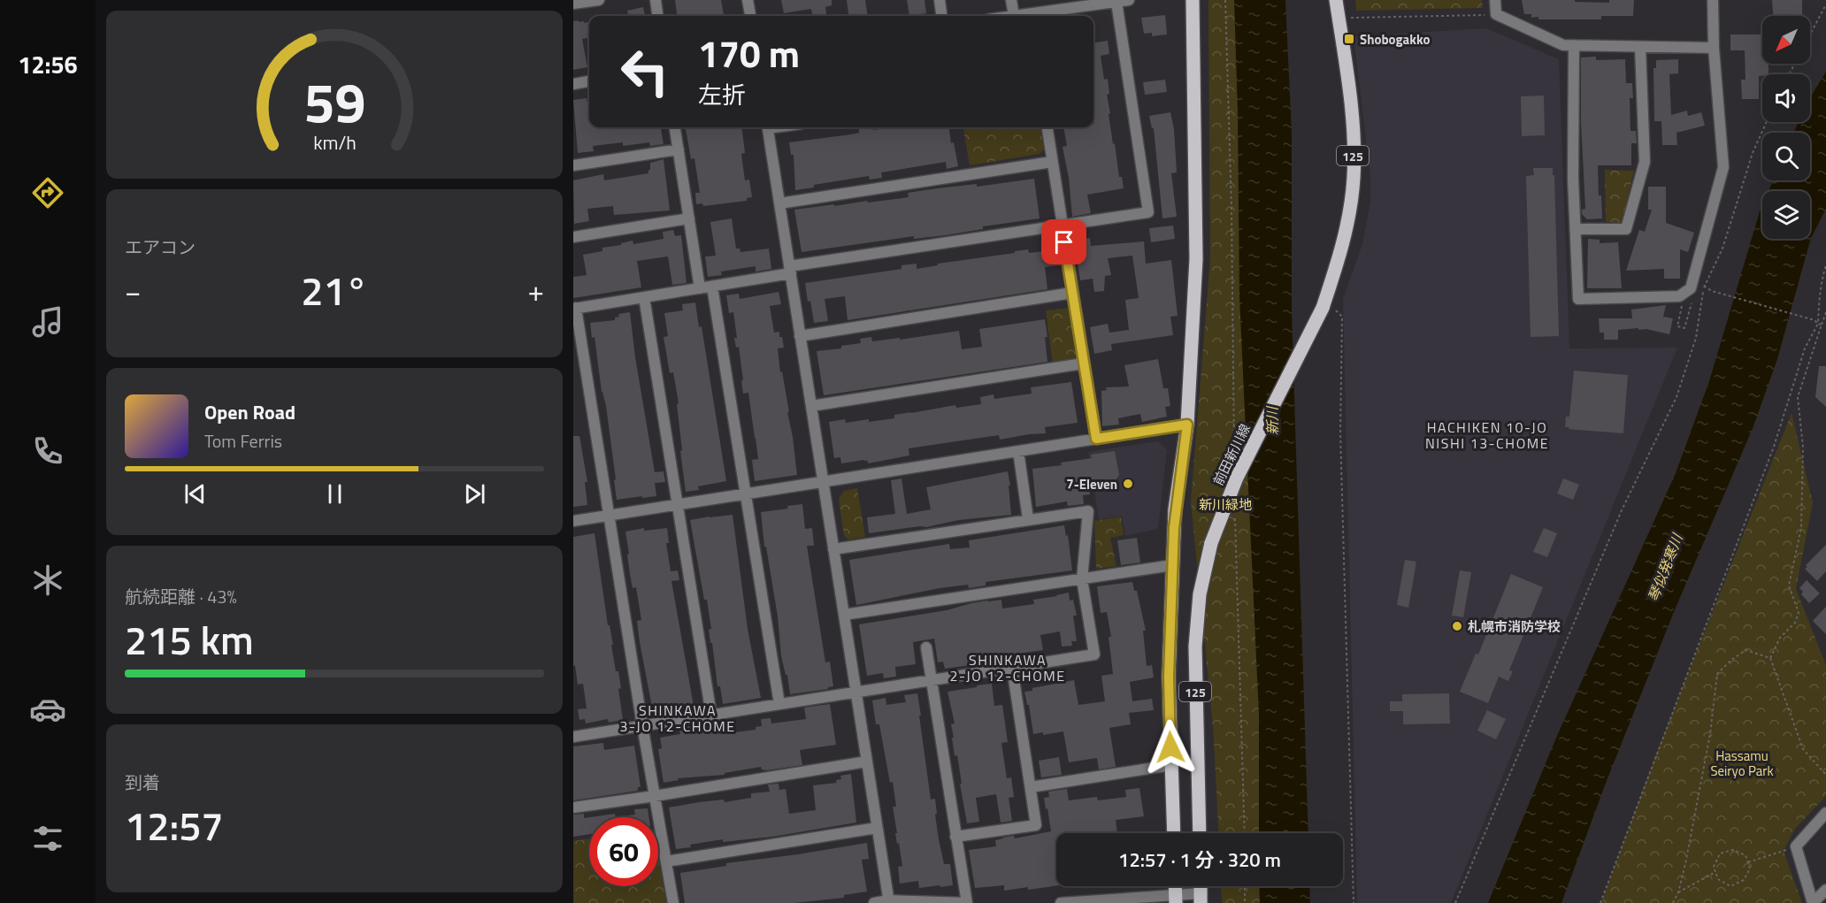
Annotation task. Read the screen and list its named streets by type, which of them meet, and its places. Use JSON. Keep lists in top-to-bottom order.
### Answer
{
  "streets": {
    "main road": ["125", "前田新川線"]
  },
  "districts": ["HACHIKEN 10-JO NISHI 13-CHOME", "SHINKAWA 2-JO 12-CHOME", "SHINKAWA 3-JO 12-CHOME"],
  "water": ["新川", "琴似発寒川"],
  "parks": ["新川緑地", "Hassamu Seiryo Park"],
  "places": {
    "transit": ["Shobogakko"],
    "other": ["7-Eleven", "札幌市消防学校"]
  },
  "north": "bottom left",
  "page": {
    "tabs": "12:56",
    "turn": ["170 m", "左折"],
    "tile": [
      "エアコン",
      ["航続距離 · 43%", "215 km"],
      ["到着", "12:57"]
    ],
    "heat": ["−", "21°", "+"],
    "song": ["Open Road", "Tom Ferris"],
    "limit": "60",
    "trip": "12:57 · 1 分 · 320 m",
    "gauge": ["59", "km/h"]
  }
}
